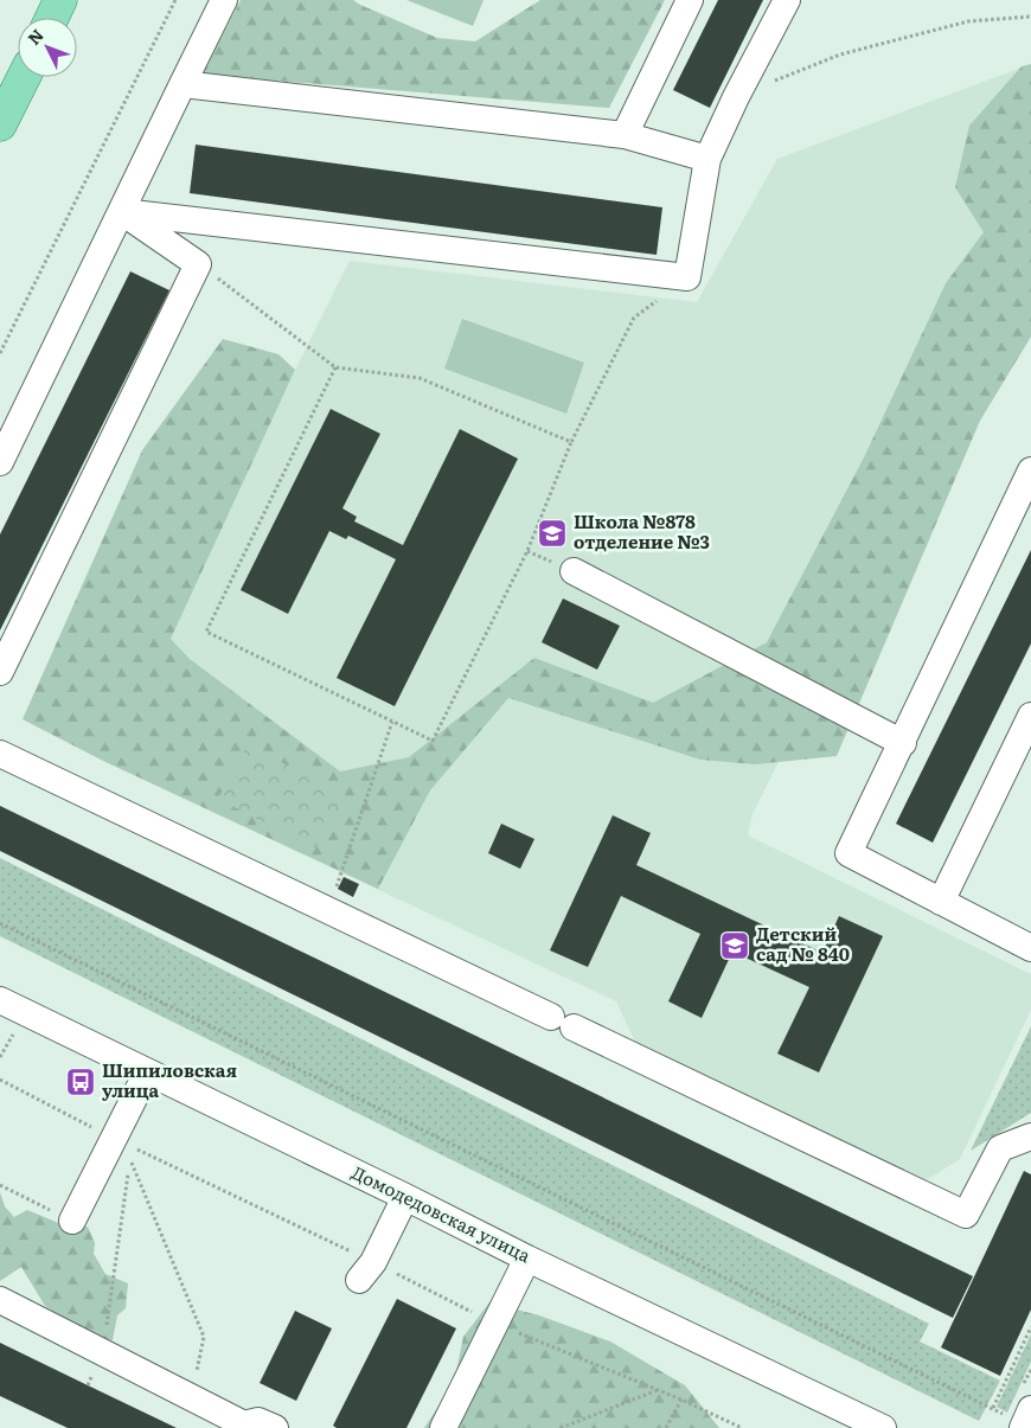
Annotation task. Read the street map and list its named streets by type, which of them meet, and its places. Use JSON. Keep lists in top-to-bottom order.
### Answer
{
  "streets": {
    "street": ["Домодедовская улица"]
  },
  "places": {
    "school or university": ["Школа №878 отделение №3", "Детский сад № 840"],
    "bus stop": ["Шипиловская улица"]
  },
  "north": "top left"
}
